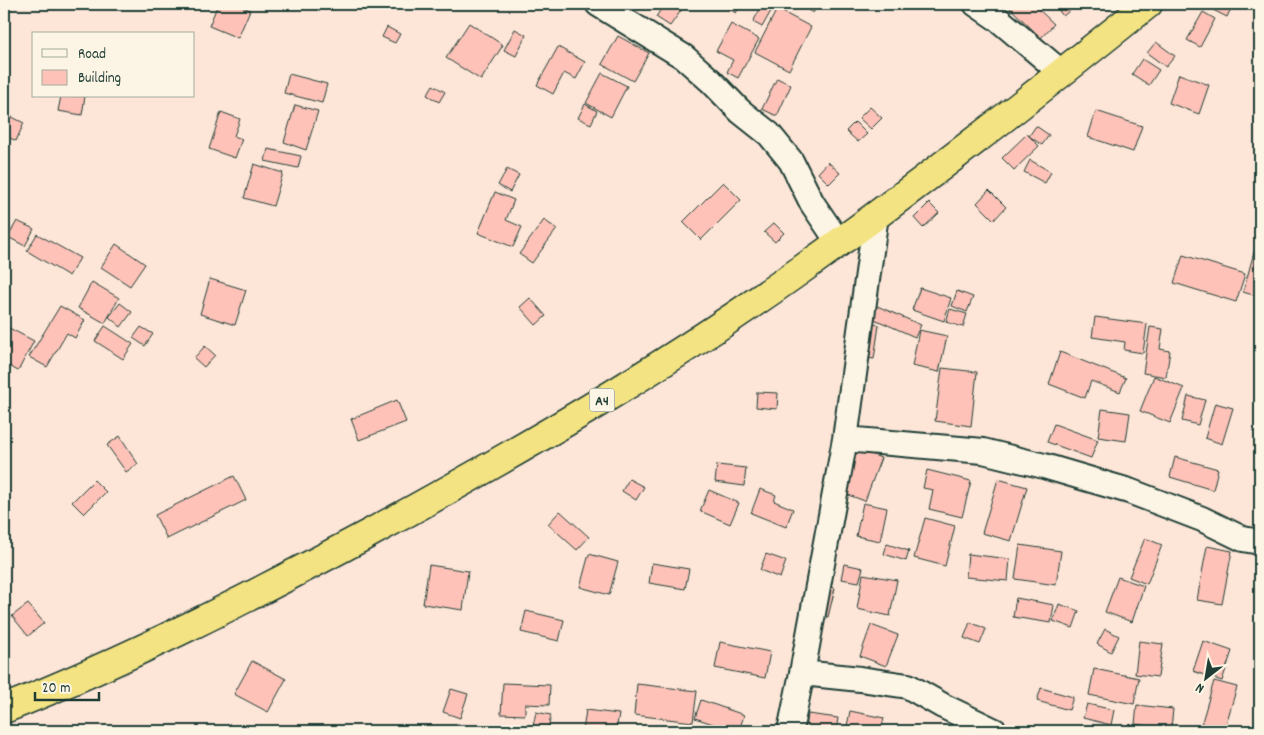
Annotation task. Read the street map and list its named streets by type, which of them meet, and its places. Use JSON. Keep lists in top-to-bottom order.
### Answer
{
  "streets": {
    "highway": ["A4"]
  },
  "legend": ["Road", "Building"],
  "scale_bar": "20 m",
  "north": "bottom left"
}
